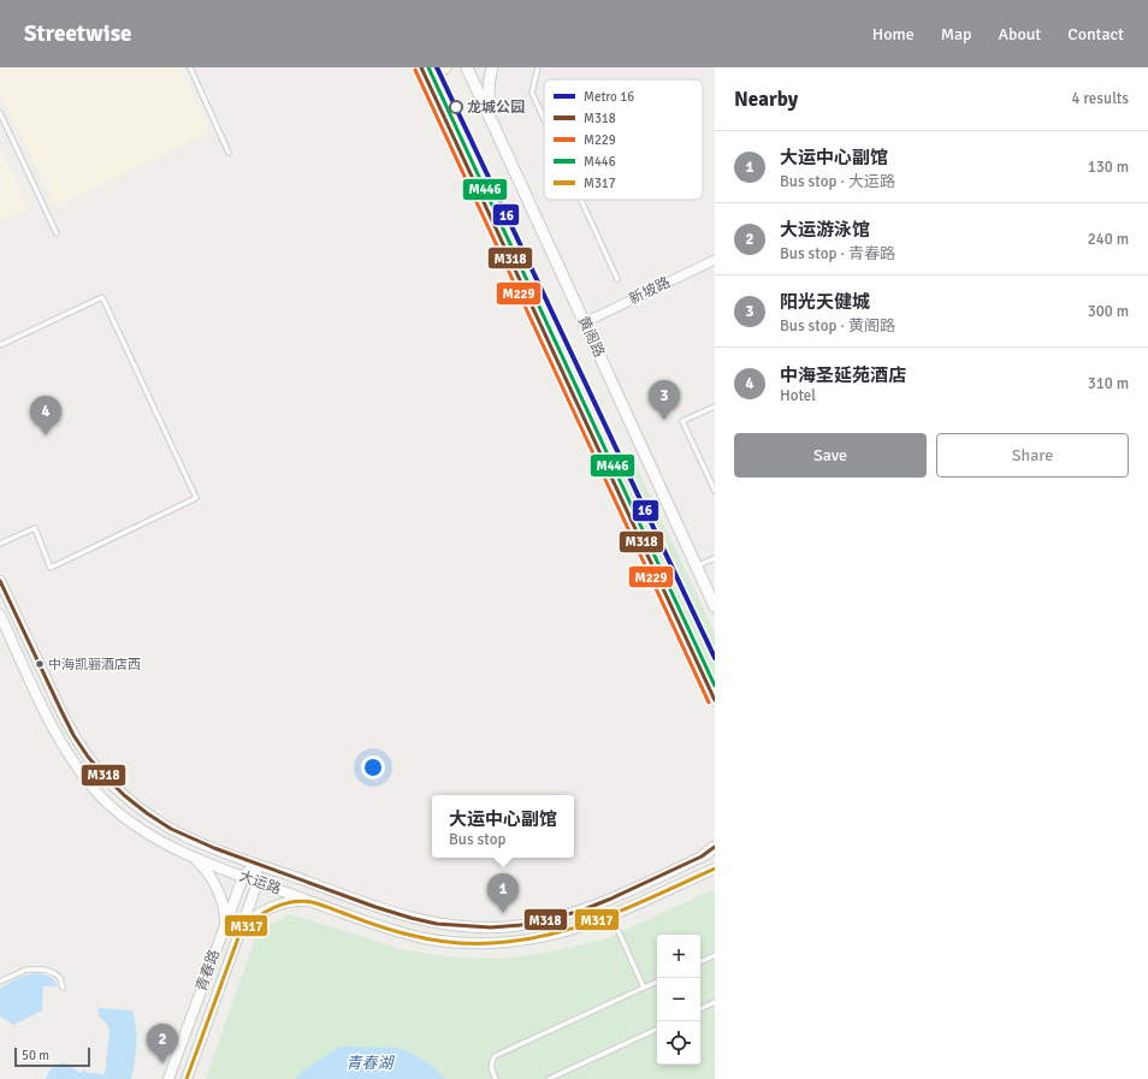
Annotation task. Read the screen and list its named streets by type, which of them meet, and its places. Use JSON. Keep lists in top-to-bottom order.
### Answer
{
  "streets": {
    "main road": ["黄阁路"],
    "street": ["新坡路", "大运路", "青春路"]
  },
  "crossings": [
    ["新坡路", "黄阁路"],
    ["大运路", "青春路"]
  ],
  "water": ["青春湖"],
  "places": ["龙城公园", "中海凯骊酒店西"],
  "lines": [
    "metro line 16",
    "transit line M318",
    "transit line M446",
    "transit line M229",
    "transit line M317"
  ],
  "legend": [
    "Metro 16",
    "M318",
    "M229",
    "M446",
    "M317"
  ],
  "scale_bar": "50 m",
  "page": {
    "header": "Streetwise",
    "nav": [
      "Home",
      "Map",
      "About",
      "Contact"
    ],
    "heading": ["Nearby", "4 results"],
    "list": [
      {
        "mark": "1",
        "name": "大运中心副馆",
        "note": "Bus stop · 大运路",
        "value": "130 m"
      },
      {
        "mark": "2",
        "name": "大运游泳馆",
        "note": "Bus stop · 青春路",
        "value": "240 m"
      },
      {
        "mark": "3",
        "name": "阳光天健城",
        "note": "Bus stop · 黄阁路",
        "value": "300 m"
      },
      {
        "mark": "4",
        "name": "中海圣延苑酒店",
        "note": "Hotel",
        "value": "310 m"
      }
    ],
    "pins": [
      "3",
      "4",
      "1",
      "2"
    ],
    "buttons": ["Save", "Share"],
    "popup": ["大运中心副馆", "Bus stop"],
    "map_buttons": ["+", "−"],
    "scale": "50 m"
  }
}
